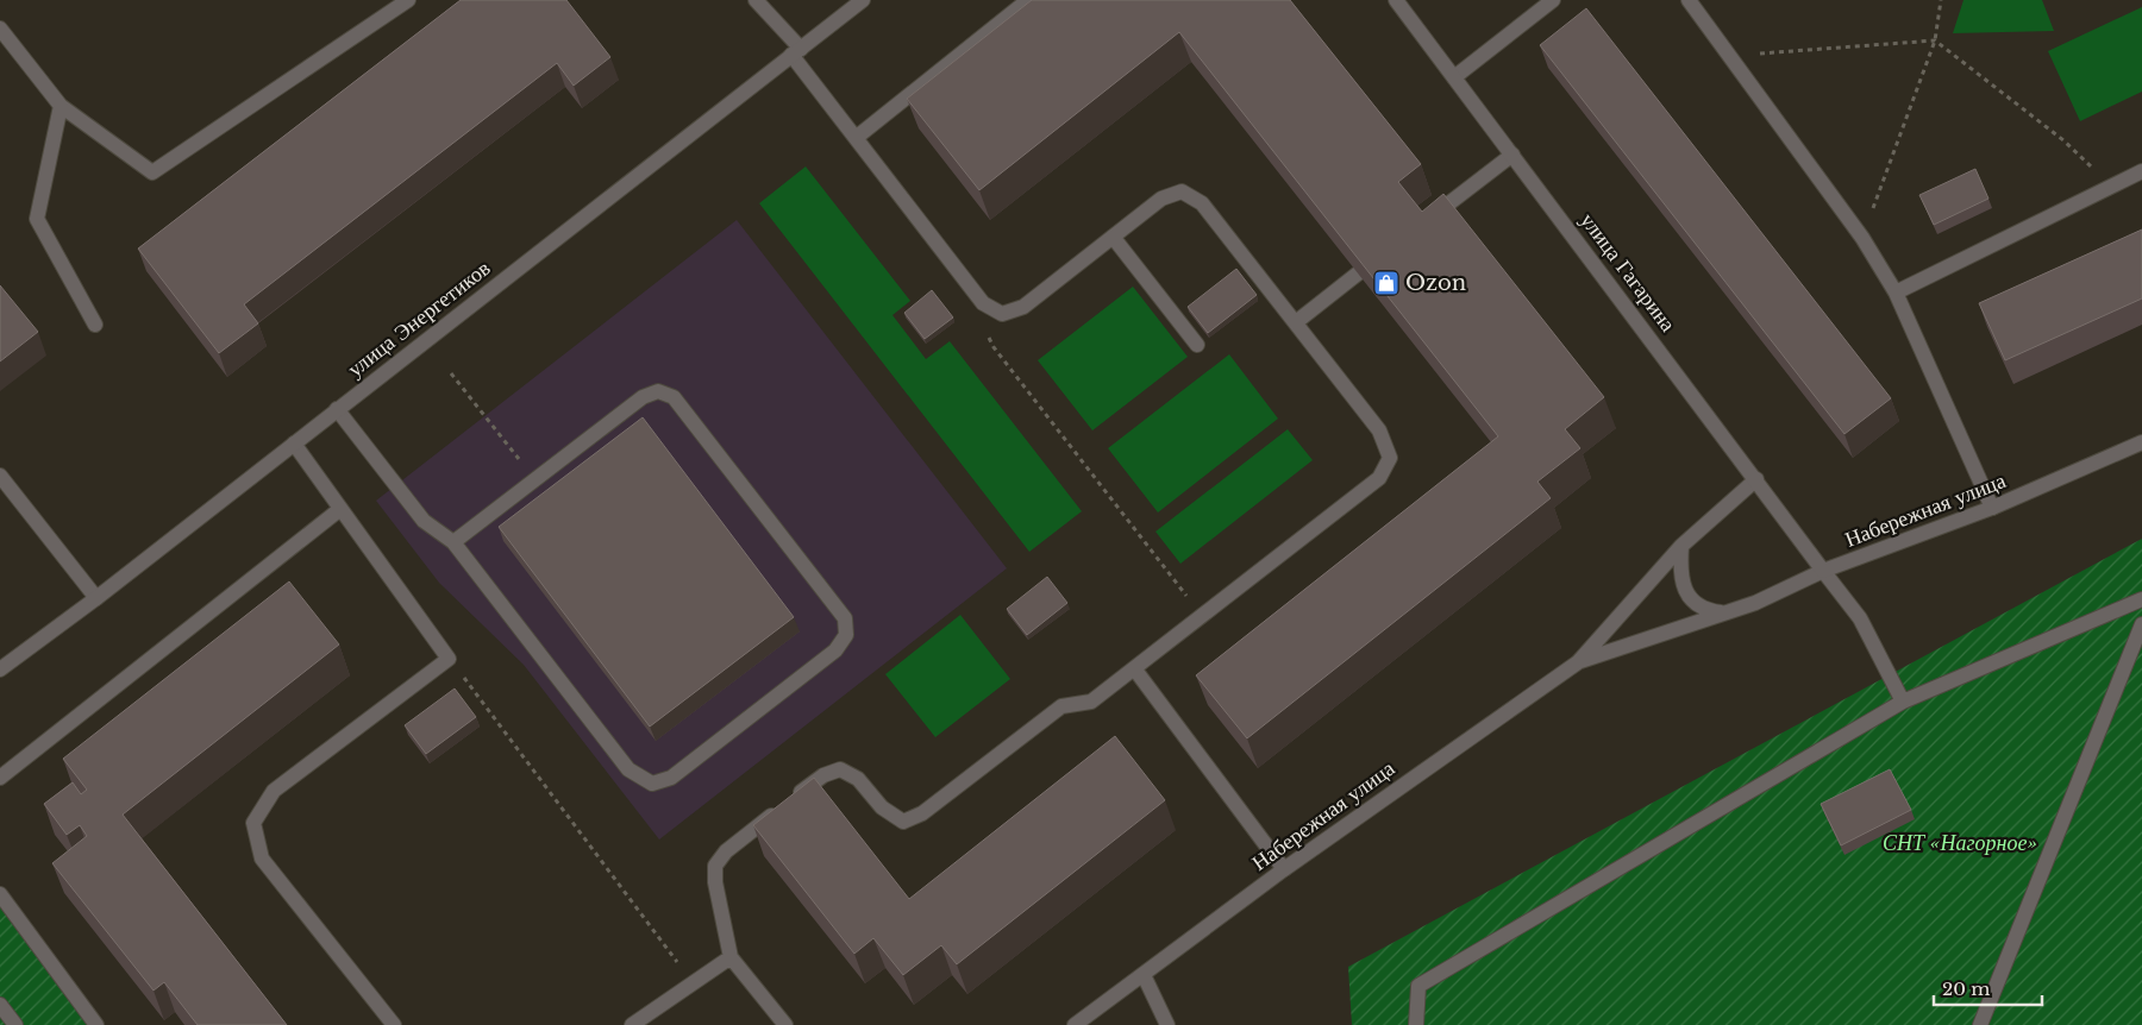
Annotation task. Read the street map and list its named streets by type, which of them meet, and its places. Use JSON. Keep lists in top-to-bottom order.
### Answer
{
  "streets": {
    "street": ["улица Гагарина", "улица Энергетиков", "Набережная улица"]
  },
  "crossings": [
    ["улица Гагарина", "Набережная улица"]
  ],
  "parks": ["СНТ «Нагорное»"],
  "places": {
    "shop": ["Ozon"]
  },
  "scale_bar": "20 m"
}
